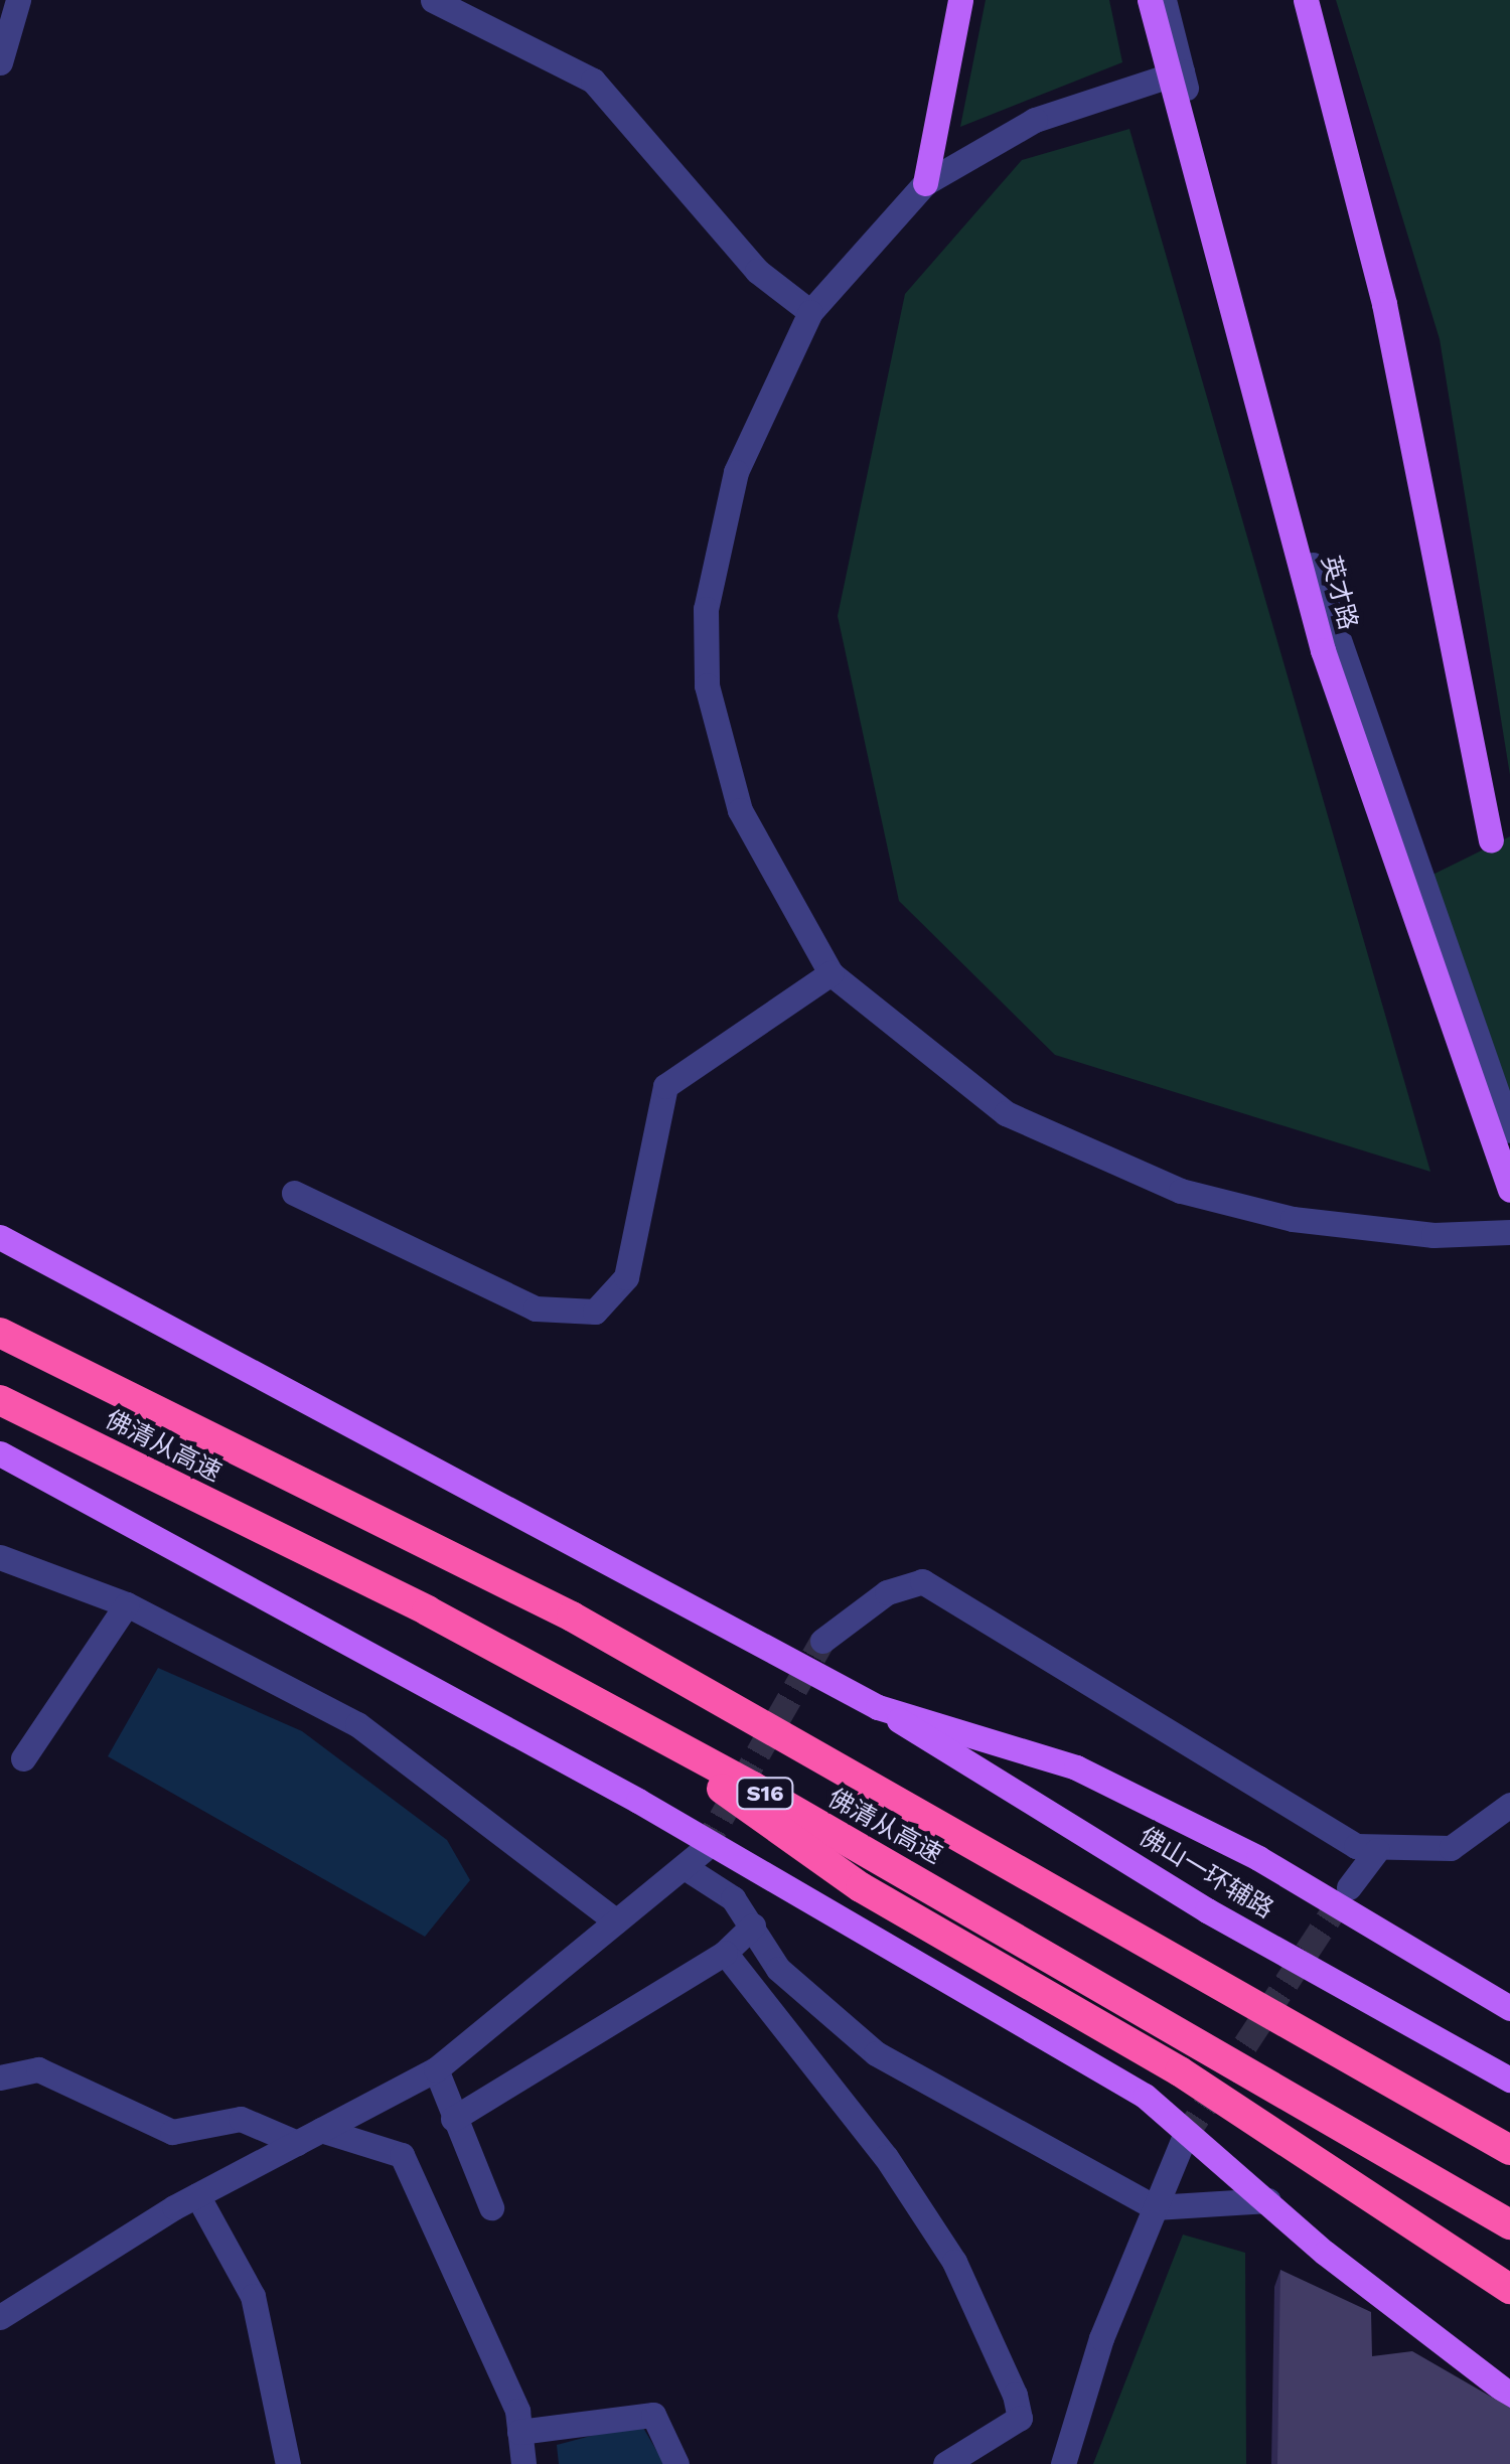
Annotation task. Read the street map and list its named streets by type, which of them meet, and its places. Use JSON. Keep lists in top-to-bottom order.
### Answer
{
  "streets": {
    "highway": ["佛清从高速", "S16"],
    "main road": ["英才路", "佛山一环辅路"]
  }
}
